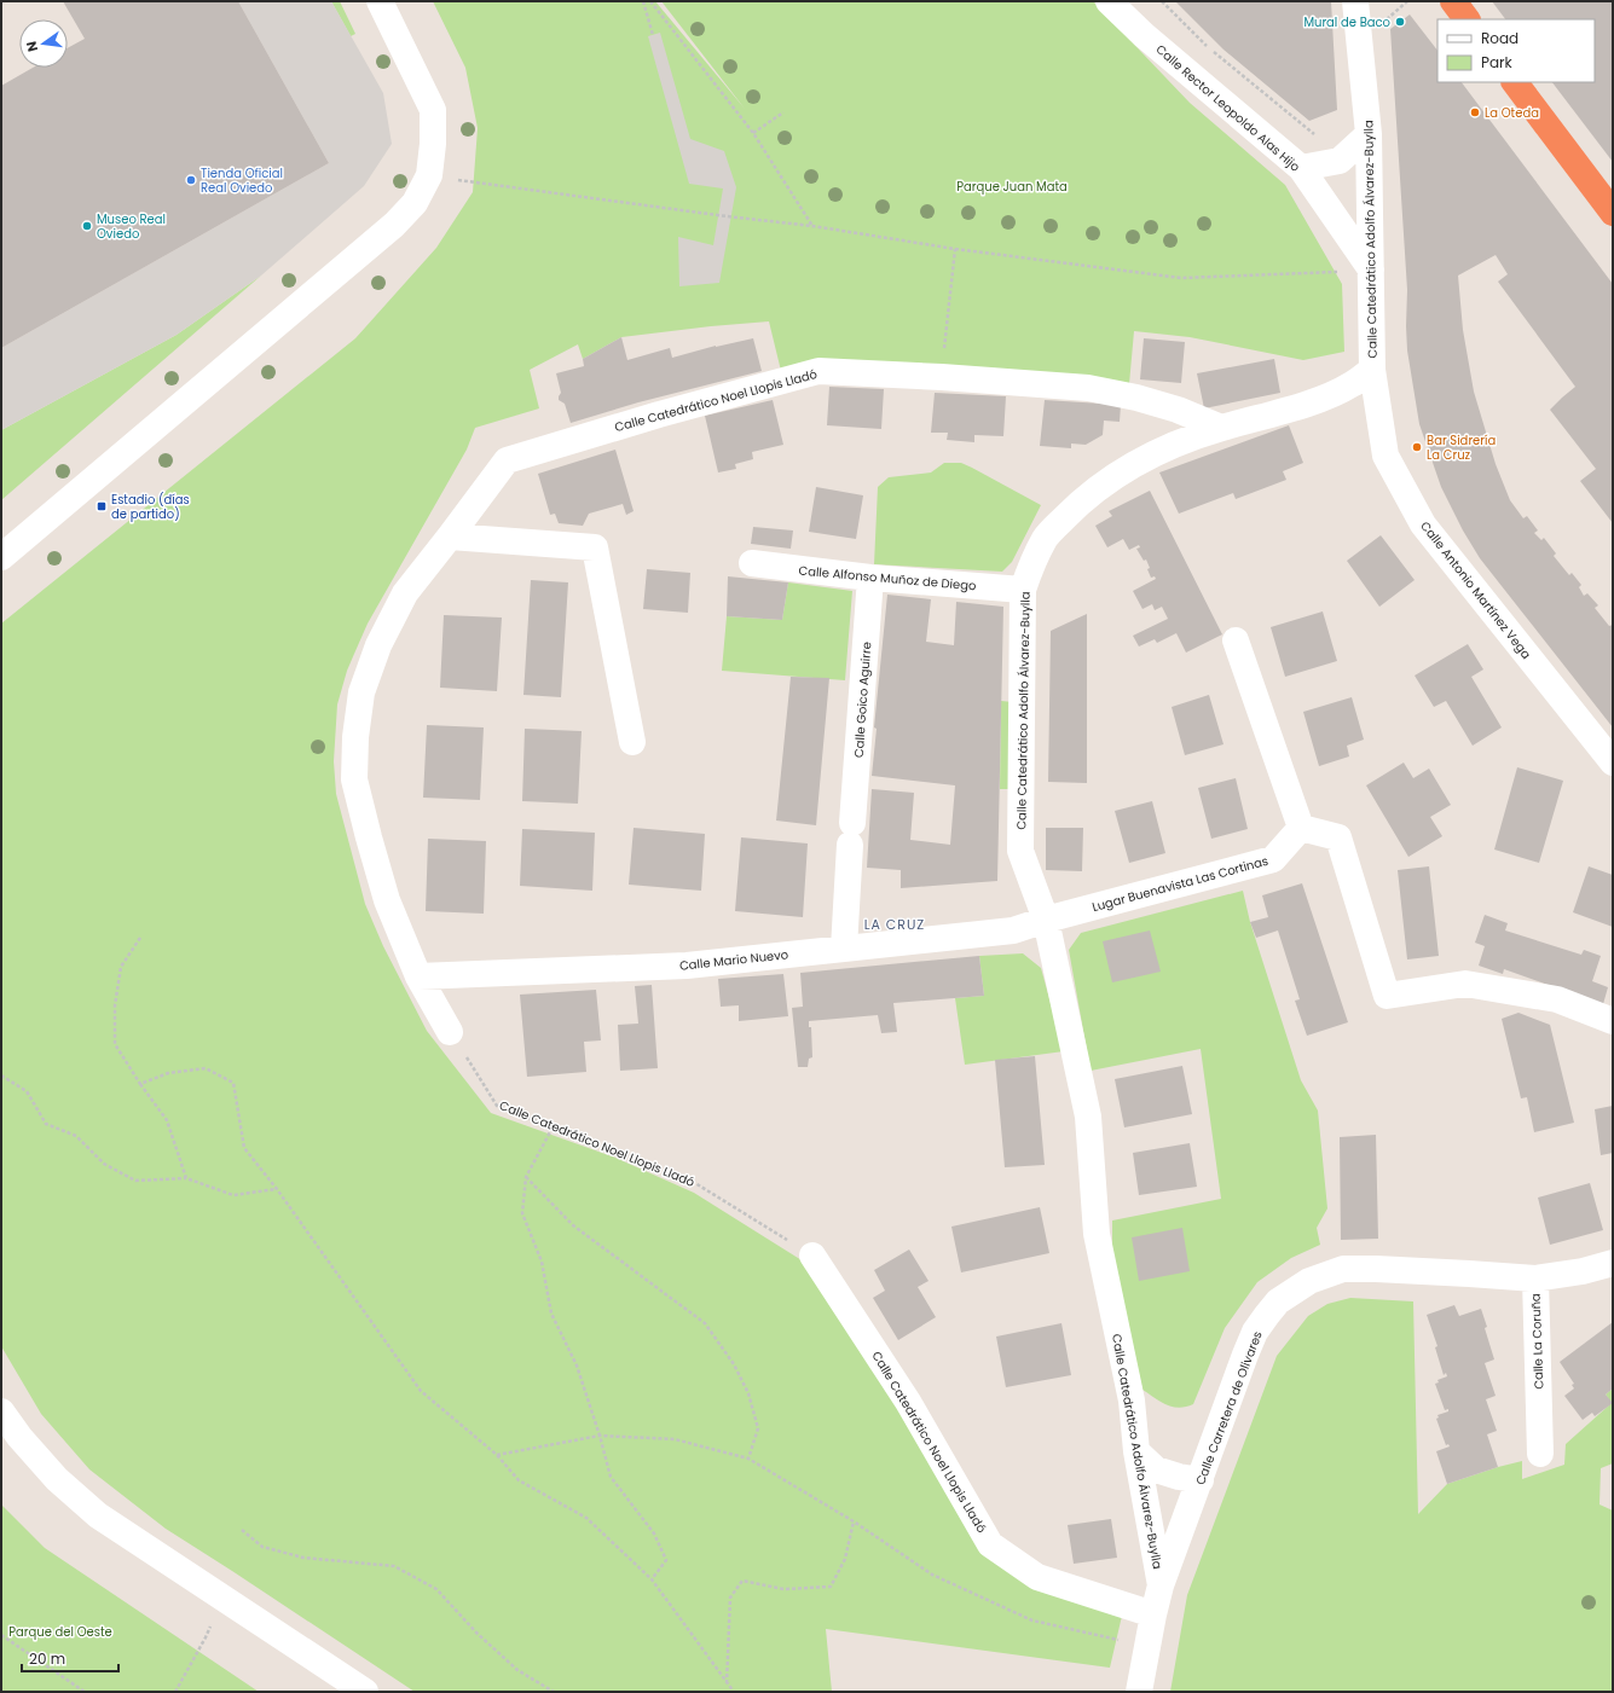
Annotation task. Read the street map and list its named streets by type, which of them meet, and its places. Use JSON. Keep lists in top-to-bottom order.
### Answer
{
  "streets": {
    "street": [
      "Calle Rector Leopoldo Alas Hijo",
      "Calle Catedrático Adolfo Álvarez-Buylla",
      "Calle Catedrático Noel Llopis Lladó",
      "Calle Alfonso Muñoz de Diego",
      "Calle Antonio Martínez Vega",
      "Calle Goico Aguirre",
      "Lugar Buenavista Las Cortinas",
      "Calle Mario Nuevo",
      "Calle La Coruña",
      "Calle Carretera de Olivares"
    ]
  },
  "crossings": [
    ["Calle Rector Leopoldo Alas Hijo", "Calle Catedrático Adolfo Álvarez-Buylla"],
    ["Calle Catedrático Adolfo Álvarez-Buylla", "Calle Catedrático Noel Llopis Lladó"],
    ["Calle Catedrático Adolfo Álvarez-Buylla", "Calle Alfonso Muñoz de Diego"],
    ["Calle Catedrático Adolfo Álvarez-Buylla", "Calle Antonio Martínez Vega"],
    ["Calle Catedrático Adolfo Álvarez-Buylla", "Lugar Buenavista Las Cortinas"],
    ["Calle Catedrático Adolfo Álvarez-Buylla", "Calle Mario Nuevo"],
    ["Calle Catedrático Adolfo Álvarez-Buylla", "Calle Carretera de Olivares"],
    ["Calle Catedrático Noel Llopis Lladó", "Calle Mario Nuevo"],
    ["Calle Catedrático Noel Llopis Lladó", "Calle Carretera de Olivares"],
    ["Calle Alfonso Muñoz de Diego", "Calle Goico Aguirre"],
    ["Calle Goico Aguirre", "Calle Mario Nuevo"],
    ["Lugar Buenavista Las Cortinas", "Calle Mario Nuevo"],
    ["Calle La Coruña", "Calle Carretera de Olivares"]
  ],
  "districts": ["LA CRUZ"],
  "parks": ["Parque Juan Mata", "Parque del Oeste"],
  "places": {
    "other": [
      "Mural de Baco",
      "La Oteda",
      "Tienda Oficial Real Oviedo",
      "Museo Real Oviedo",
      "Bar Sidrería La Cruz"
    ],
    "transit": ["Estadio (días de partido)"]
  },
  "legend": ["Road", "Park"],
  "scale_bar": "20 m",
  "north": "left"
}
